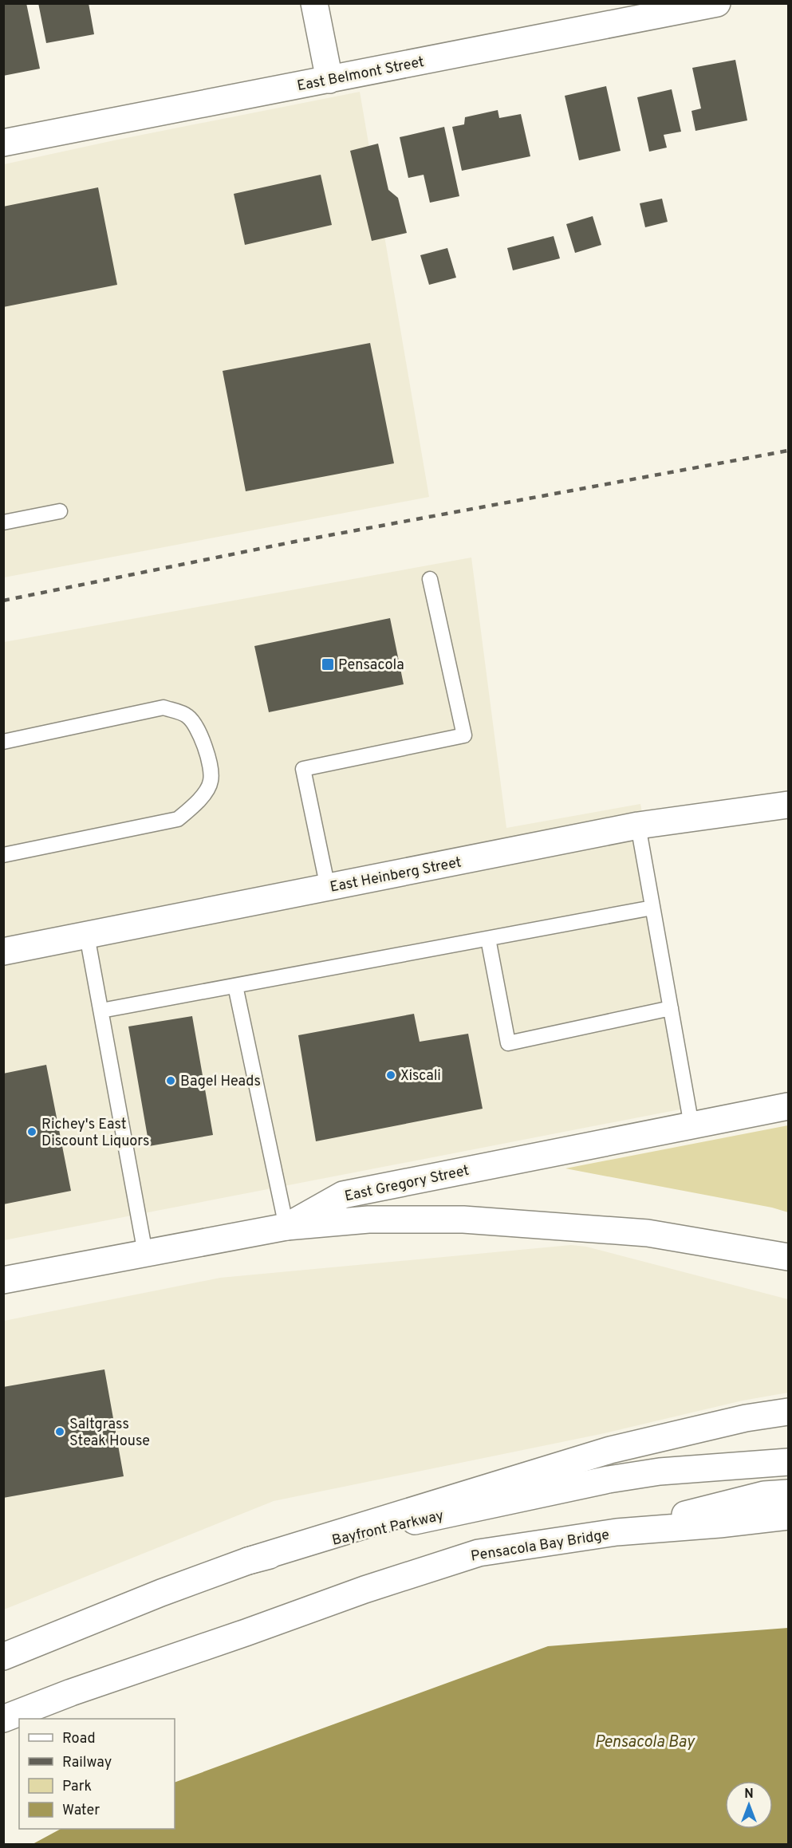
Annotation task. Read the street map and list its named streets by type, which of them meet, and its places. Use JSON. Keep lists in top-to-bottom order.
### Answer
{
  "streets": {
    "main road": [
      "East Belmont Street",
      "East Heinberg Street",
      "East Gregory Street",
      "Bayfront Parkway",
      "Pensacola Bay Bridge"
    ]
  },
  "water": ["Pensacola Bay"],
  "places": {
    "transit": ["Pensacola"],
    "other": [
      "Xiscali",
      "Bagel Heads",
      "Richey's East Discount Liquors",
      "Saltgrass Steak House"
    ]
  },
  "legend": [
    "Road",
    "Railway",
    "Park",
    "Water"
  ],
  "north": "top"
}
